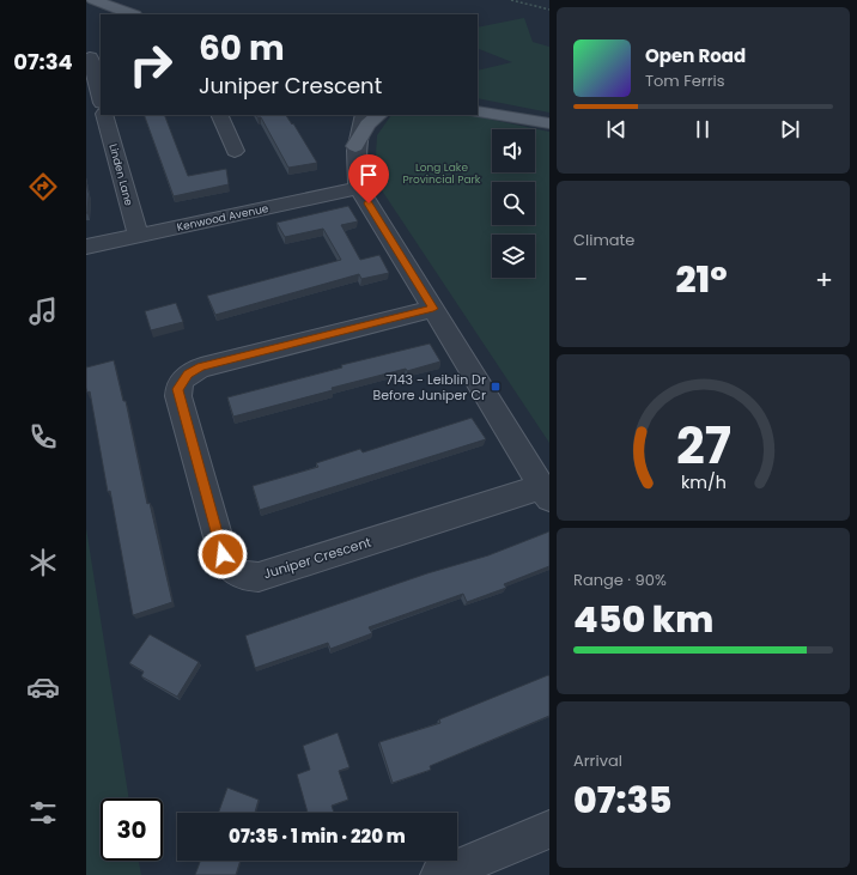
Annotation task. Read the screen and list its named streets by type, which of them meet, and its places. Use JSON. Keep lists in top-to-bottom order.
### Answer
{
  "streets": {
    "street": ["Linden Lane", "Kenwood Avenue", "Juniper Crescent"]
  },
  "crossings": [
    ["Linden Lane", "Kenwood Avenue"]
  ],
  "parks": ["Long Lake Provincial Park"],
  "places": {
    "transit": ["7143 - Leiblin Dr Before Juniper Cr"]
  },
  "page": {
    "tabs": "07:34",
    "turn": ["60 m", "Juniper Crescent"],
    "song": ["Open Road", "Tom Ferris"],
    "tile": [
      "Climate",
      ["Range · 90%", "450 km"],
      ["Arrival", "07:35"]
    ],
    "heat": ["−", "21°", "+"],
    "limit": "30",
    "trip": "07:35 · 1 min · 220 m",
    "gauge": ["27", "km/h"]
  }
}
